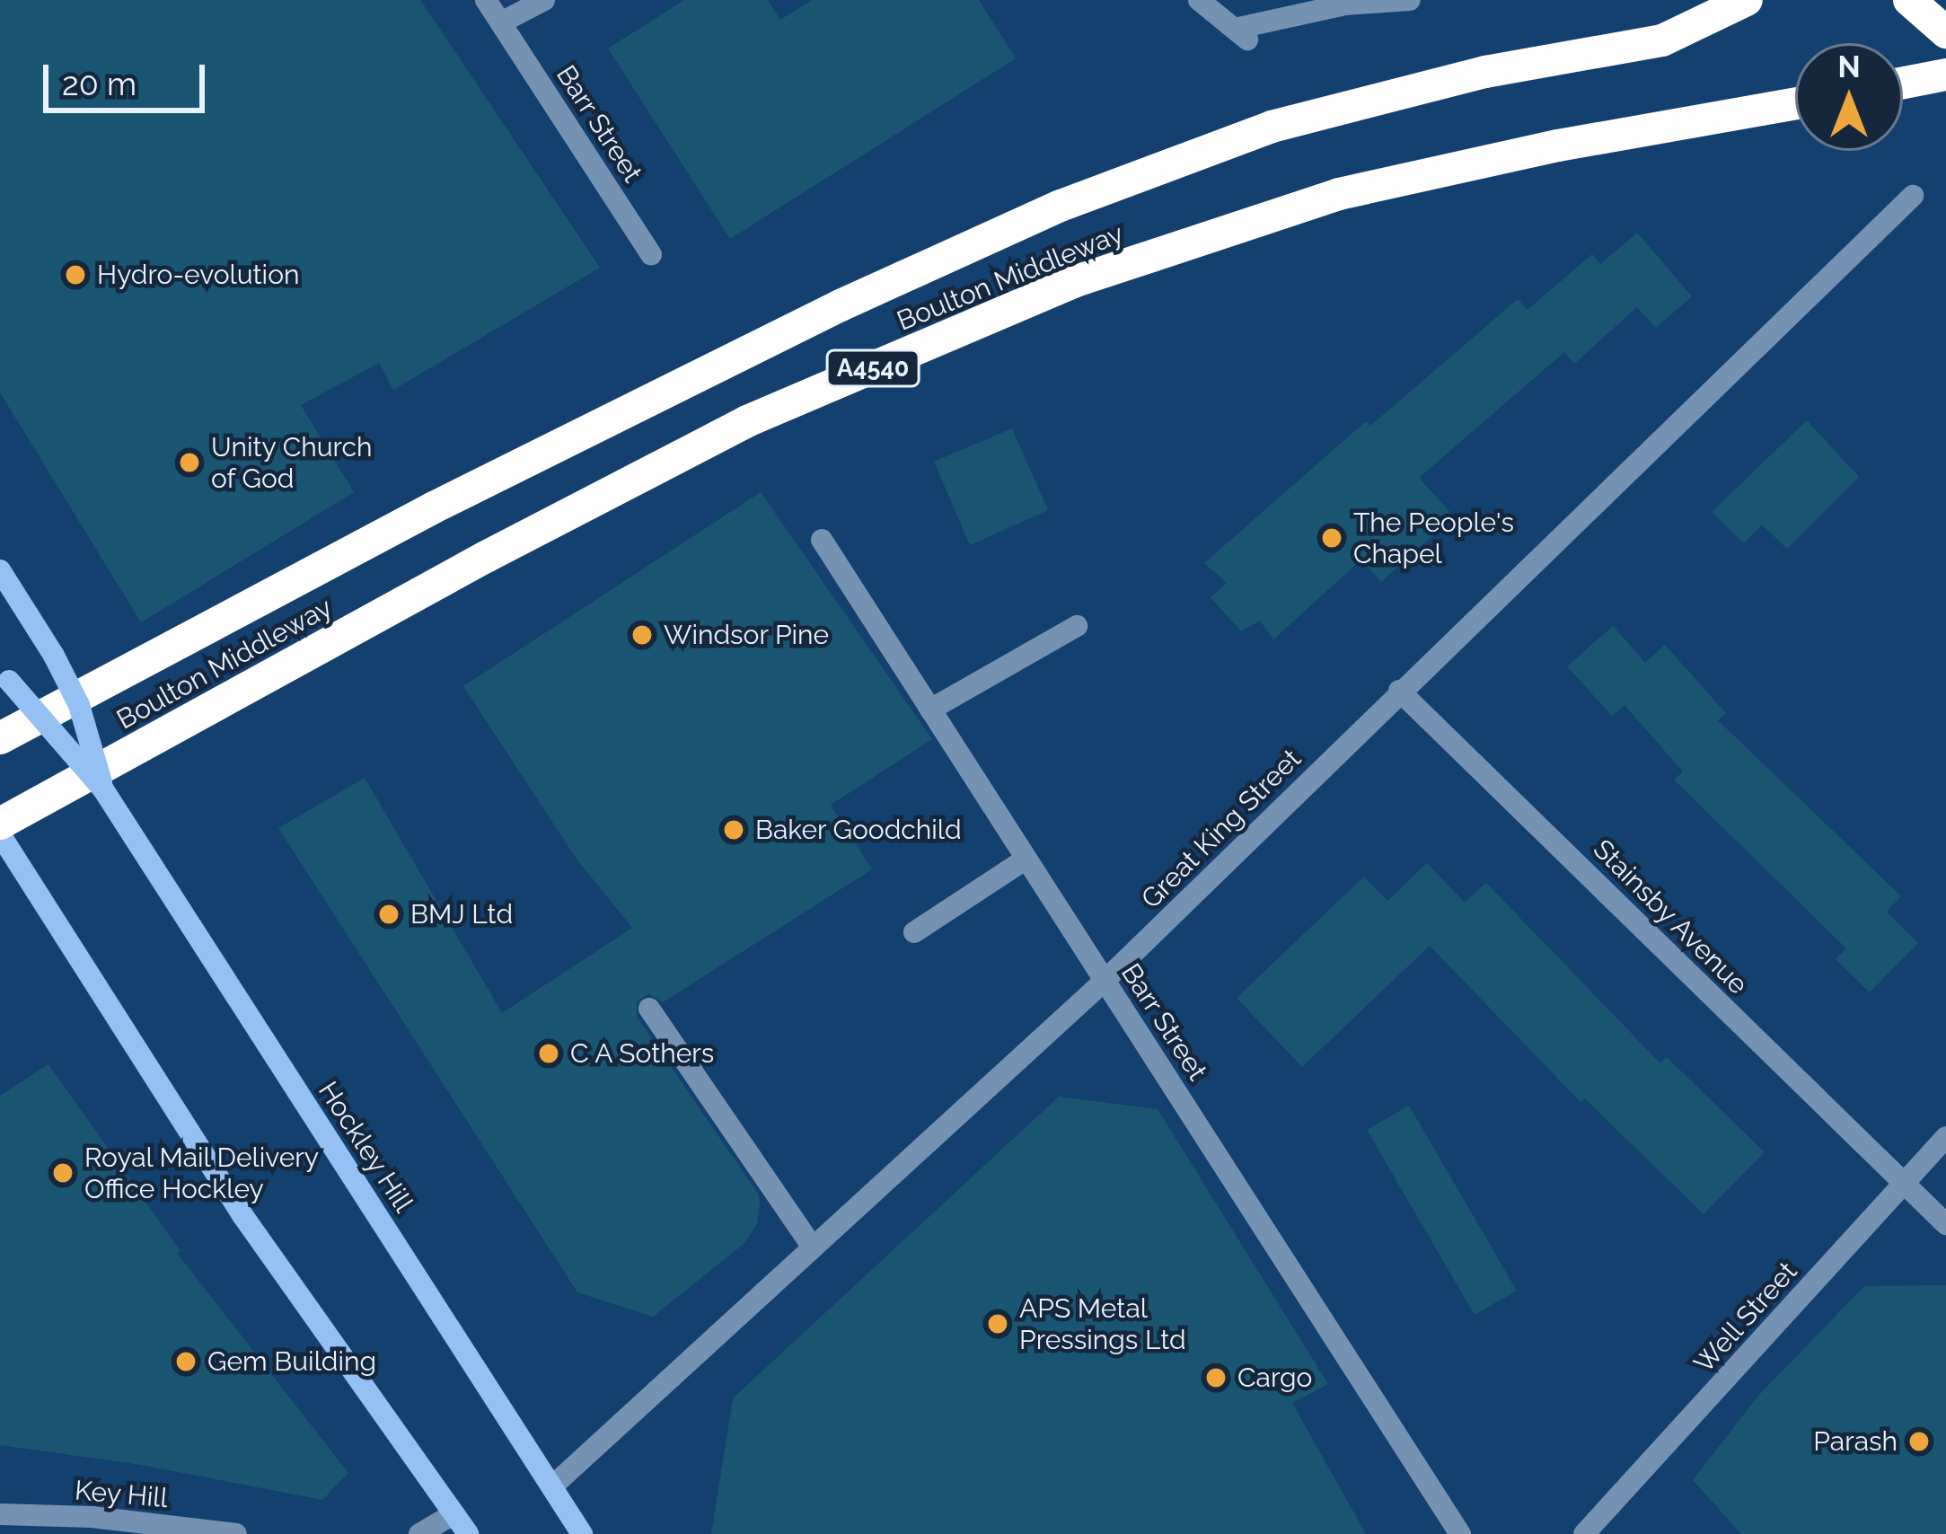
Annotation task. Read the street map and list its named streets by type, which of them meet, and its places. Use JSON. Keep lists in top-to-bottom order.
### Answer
{
  "streets": {
    "highway": ["Boulton Middleway", "A4540"],
    "main road": ["Hockley Hill"],
    "street": [
      "Barr Street",
      "Great King Street",
      "Stainsby Avenue",
      "Well Street",
      "Key Hill"
    ]
  },
  "crossings": [
    ["Barr Street", "Great King Street"],
    ["Great King Street", "Stainsby Avenue"],
    ["Great King Street", "Hockley Hill"],
    ["Stainsby Avenue", "Well Street"]
  ],
  "places": [
    "Hydro-evolution",
    "Unity Church of God",
    "The People's Chapel",
    "Windsor Pine",
    "Baker Goodchild",
    "BMJ Ltd",
    "C A Sothers",
    "Royal Mail Delivery Office Hockley",
    "APS Metal Pressings Ltd",
    "Gem Building",
    "Cargo",
    "Parash"
  ],
  "scale_bar": "20 m",
  "north": "top"
}
